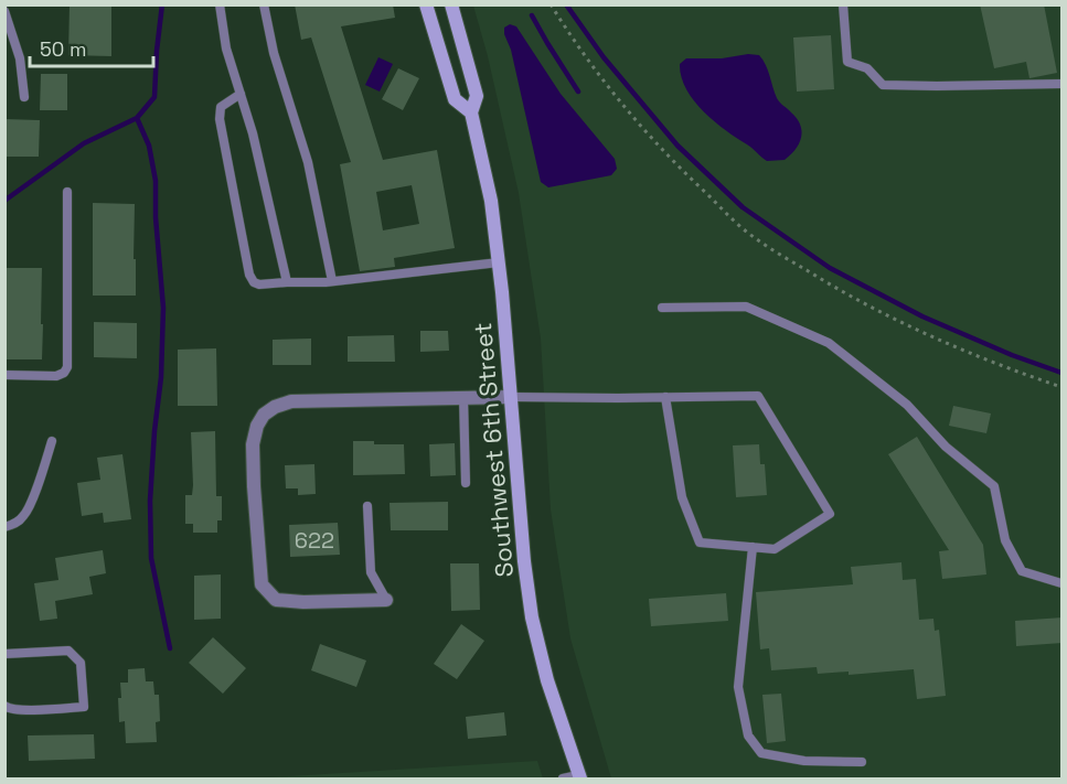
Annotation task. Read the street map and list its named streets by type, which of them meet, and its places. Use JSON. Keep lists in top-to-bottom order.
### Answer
{
  "streets": {
    "street": ["Southwest 6th Street"]
  },
  "house_numbers": ["622"],
  "scale_bar": "50 m"
}
